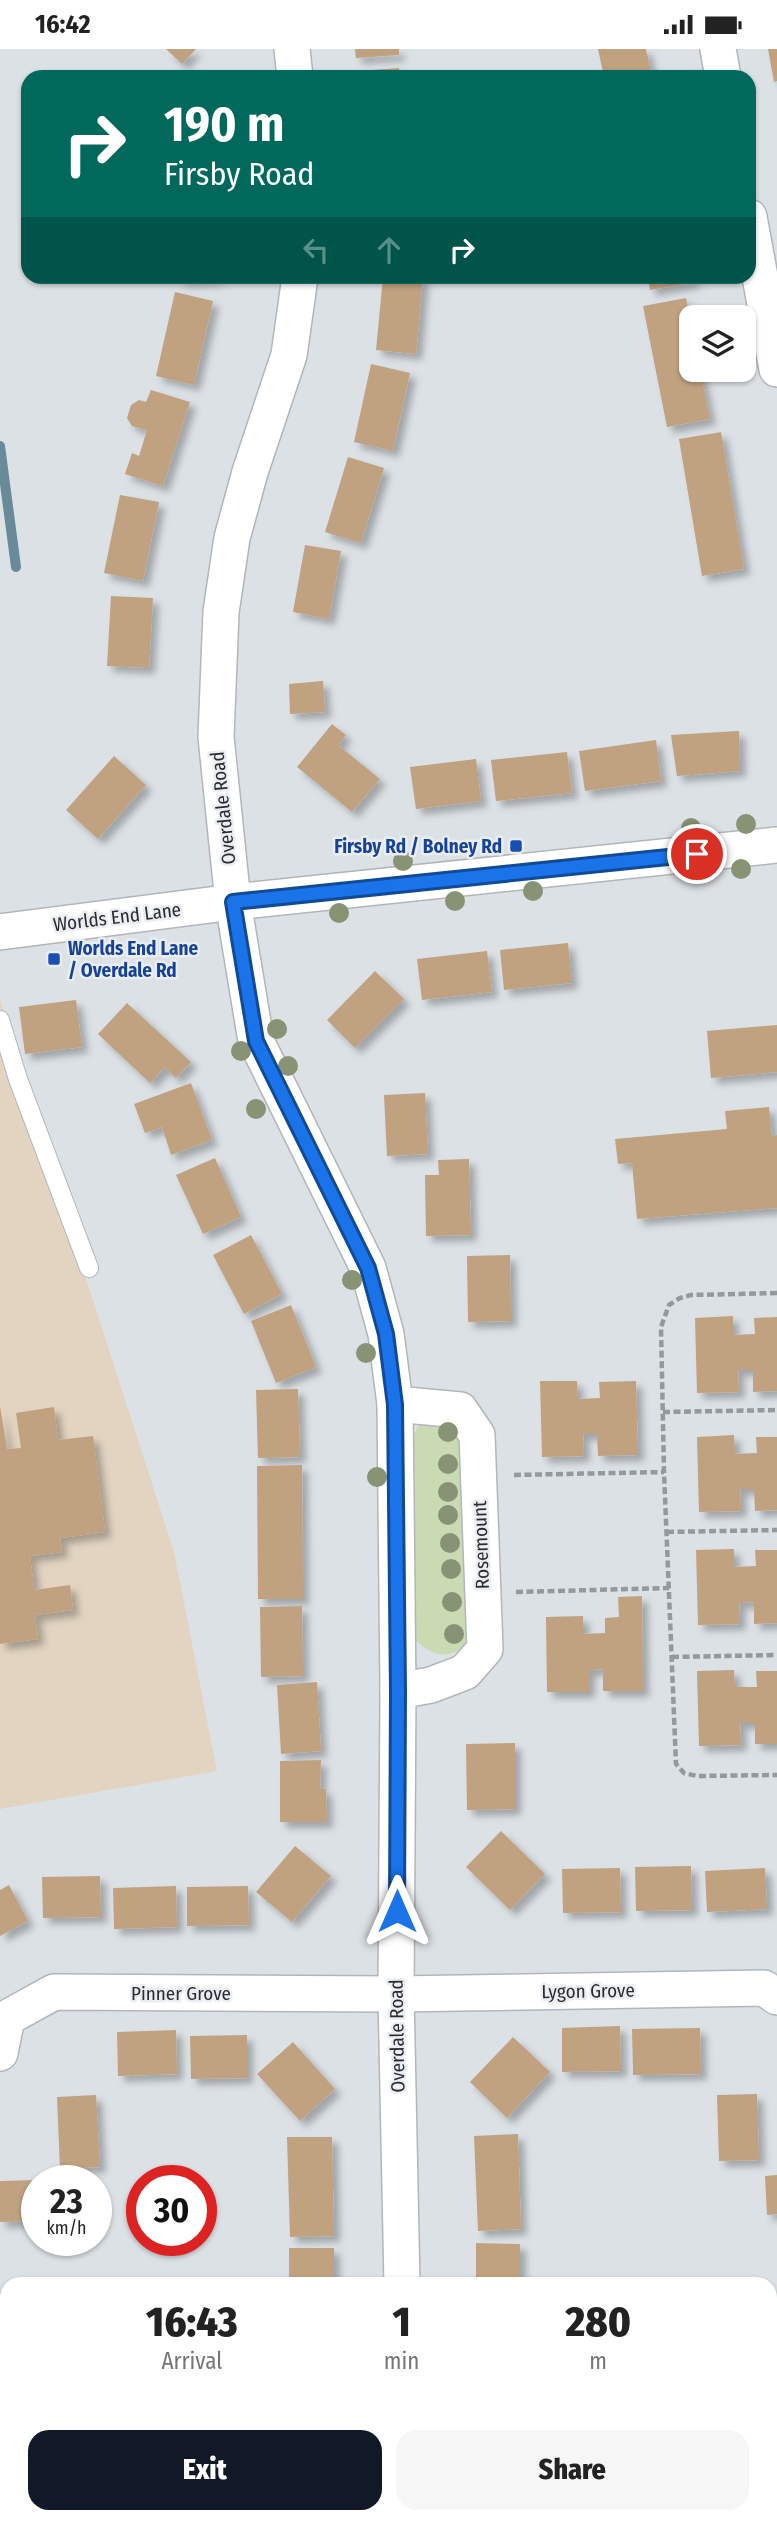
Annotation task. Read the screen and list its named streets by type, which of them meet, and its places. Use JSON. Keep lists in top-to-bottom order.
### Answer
{
  "streets": {
    "street": [
      "Overdale Road",
      "Worlds End Lane",
      "Rosemount",
      "Lygon Grove",
      "Pinner Grove"
    ]
  },
  "crossings": [
    ["Overdale Road", "Worlds End Lane"],
    ["Overdale Road", "Rosemount"],
    ["Overdale Road", "Lygon Grove"],
    ["Overdale Road", "Pinner Grove"],
    ["Lygon Grove", "Pinner Grove"]
  ],
  "places": {
    "transit": ["Firsby Rd / Bolney Rd", "Worlds End Lane / Overdale Rd"]
  },
  "page": {
    "status": "16:42",
    "turn": ["190 m", "Firsby Road"],
    "speed": "23 km/h",
    "limit": "30",
    "eta": [
      "16:43",
      "Arrival",
      "1",
      "min",
      "280",
      "m"
    ],
    "buttons": ["Exit", "Share"]
  }
}
